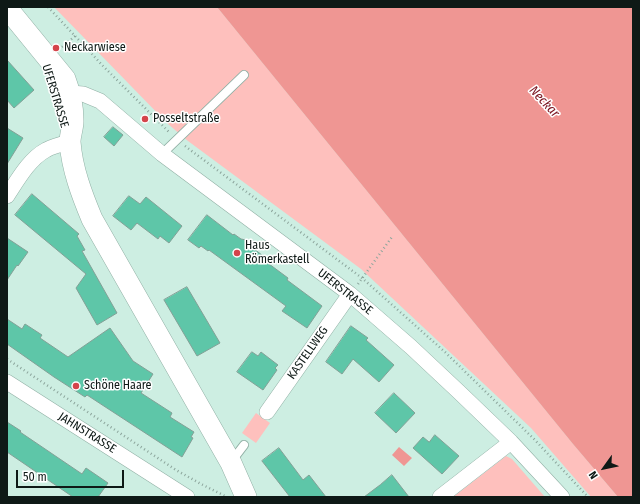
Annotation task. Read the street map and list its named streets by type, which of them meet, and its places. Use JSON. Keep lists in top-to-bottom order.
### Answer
{
  "streets": {
    "street": ["UFERSTRASSE", "KASTELLWEG", "JAHNSTRASSE"]
  },
  "crossings": [
    ["UFERSTRASSE", "KASTELLWEG"]
  ],
  "water": ["Neckar"],
  "places": [
    "Neckarwiese",
    "Posseltstraße",
    "Haus Römerkastell",
    "Schöne Haare"
  ],
  "scale_bar": "50 m",
  "north": "bottom left"
}
